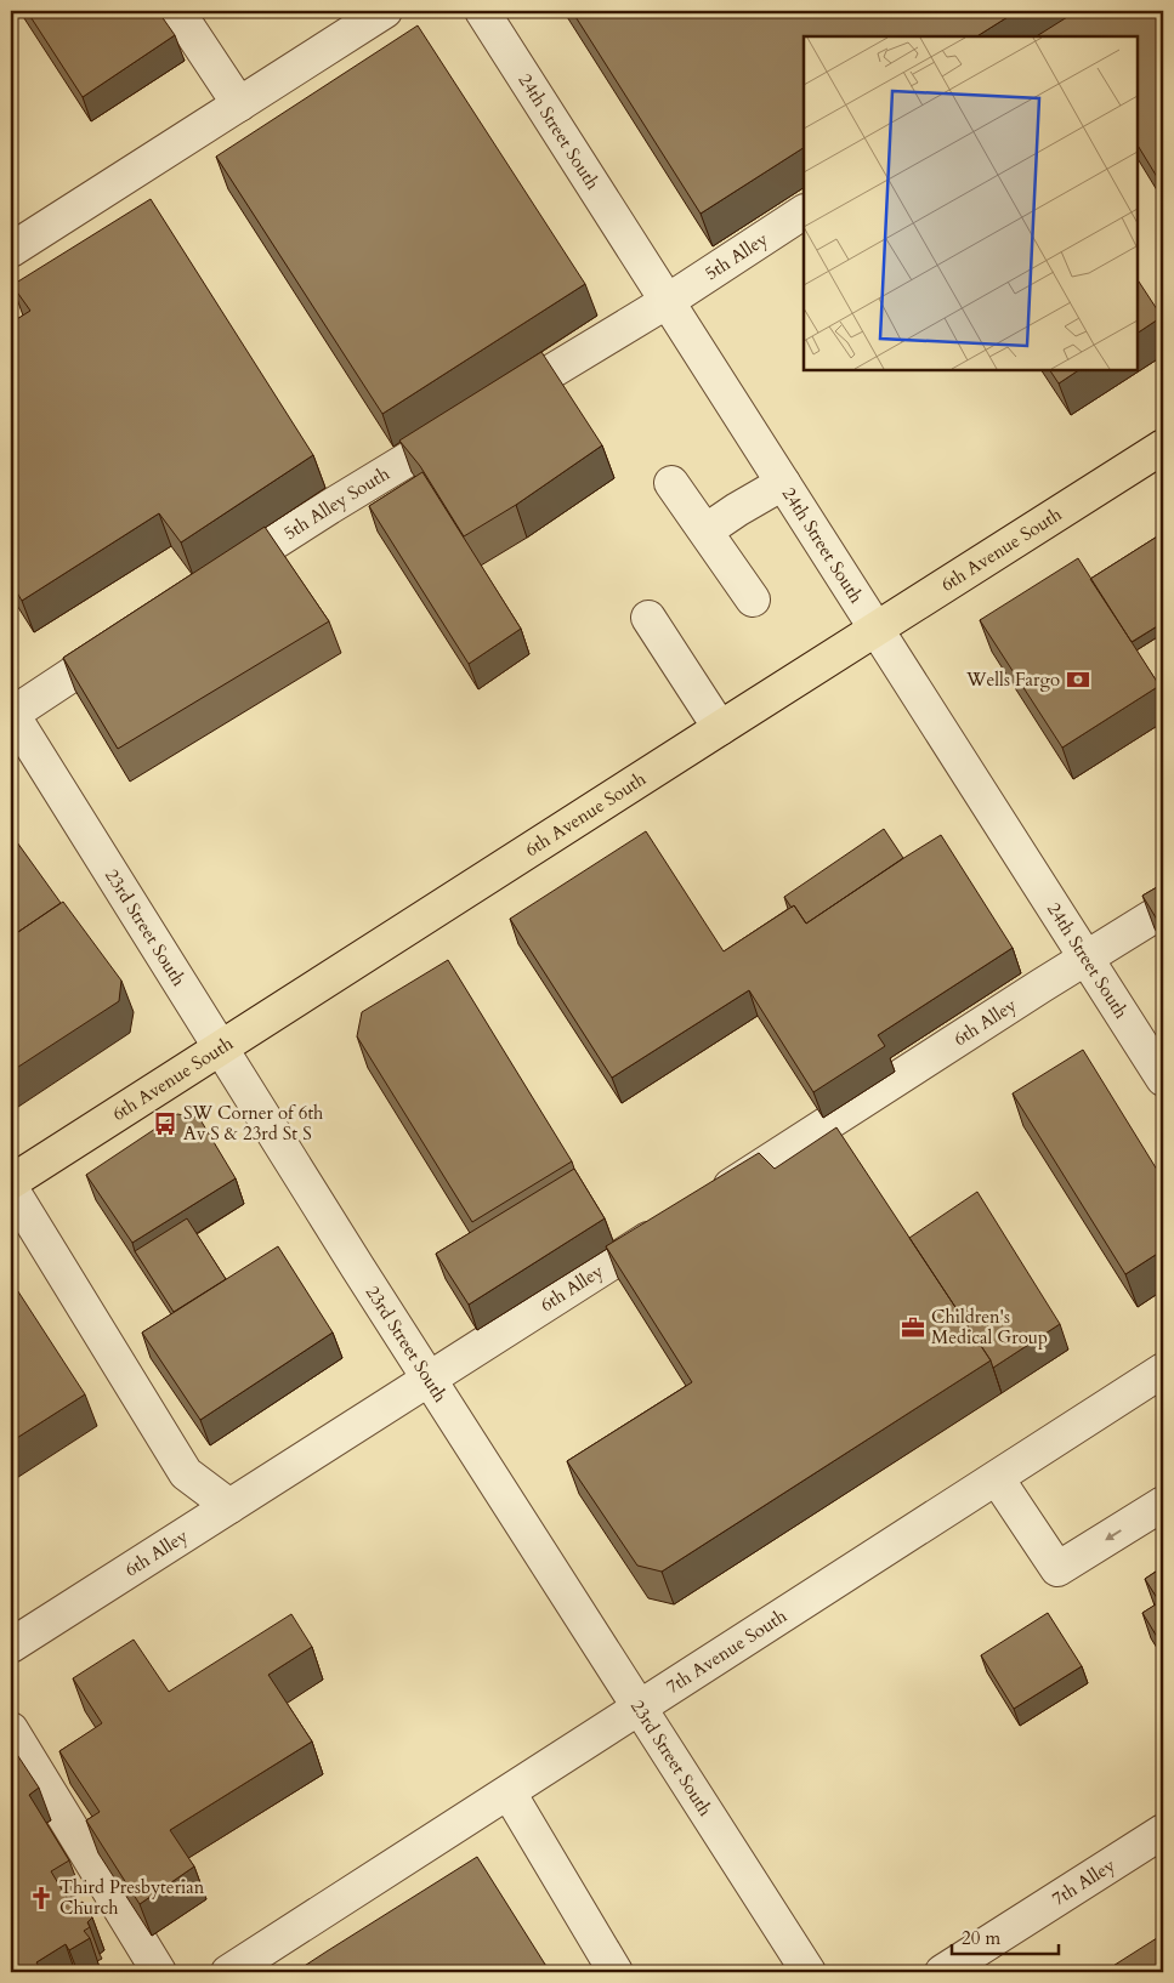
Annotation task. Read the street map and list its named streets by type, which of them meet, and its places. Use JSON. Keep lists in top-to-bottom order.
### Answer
{
  "streets": {
    "main road": ["6th Avenue South"],
    "street": [
      "24th Street South",
      "5th Alley",
      "5th Alley South",
      "23rd Street South",
      "6th Alley",
      "7th Avenue South",
      "7th Alley"
    ]
  },
  "crossings": [
    ["24th Street South", "5th Alley"],
    ["24th Street South", "5th Alley South"],
    ["24th Street South", "6th Avenue South"],
    ["24th Street South", "6th Alley"],
    ["5th Alley", "5th Alley South"],
    ["6th Avenue South", "23rd Street South"],
    ["23rd Street South", "6th Alley"],
    ["23rd Street South", "7th Avenue South"]
  ],
  "places": {
    "bank": ["Wells Fargo"],
    "bus stop": ["SW Corner of 6th Av S & 23rd St S"],
    "office": ["Children's Medical Group"],
    "church": ["Third Presbyterian Church"]
  },
  "scale_bar": "20 m"
}
